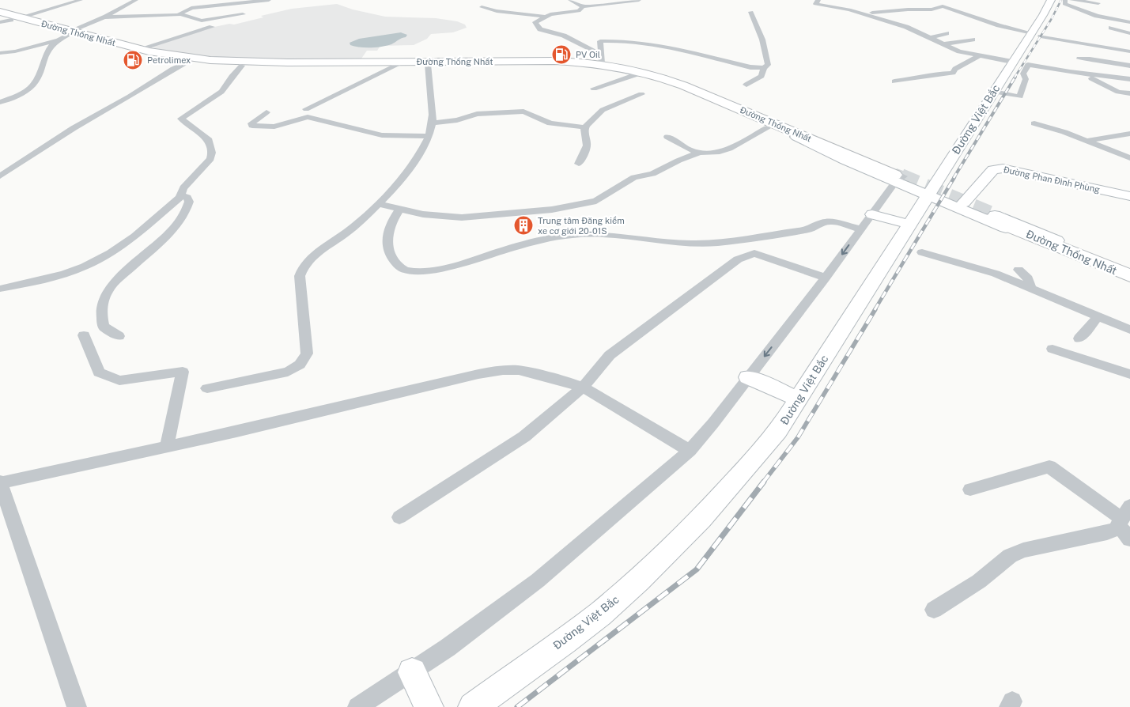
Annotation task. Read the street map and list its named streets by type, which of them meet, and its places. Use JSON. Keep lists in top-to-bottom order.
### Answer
{
  "streets": {
    "highway": ["Đường Thống Nhất"],
    "street": ["Đường Việt Bắc", "Đường Phan Đình Phùng"]
  },
  "places": {
    "fuel station": ["PV Oil", "Petrolimex"],
    "building": ["Trung tâm Đăng kiểm xe cơ giới 20-01S"]
  }
}
